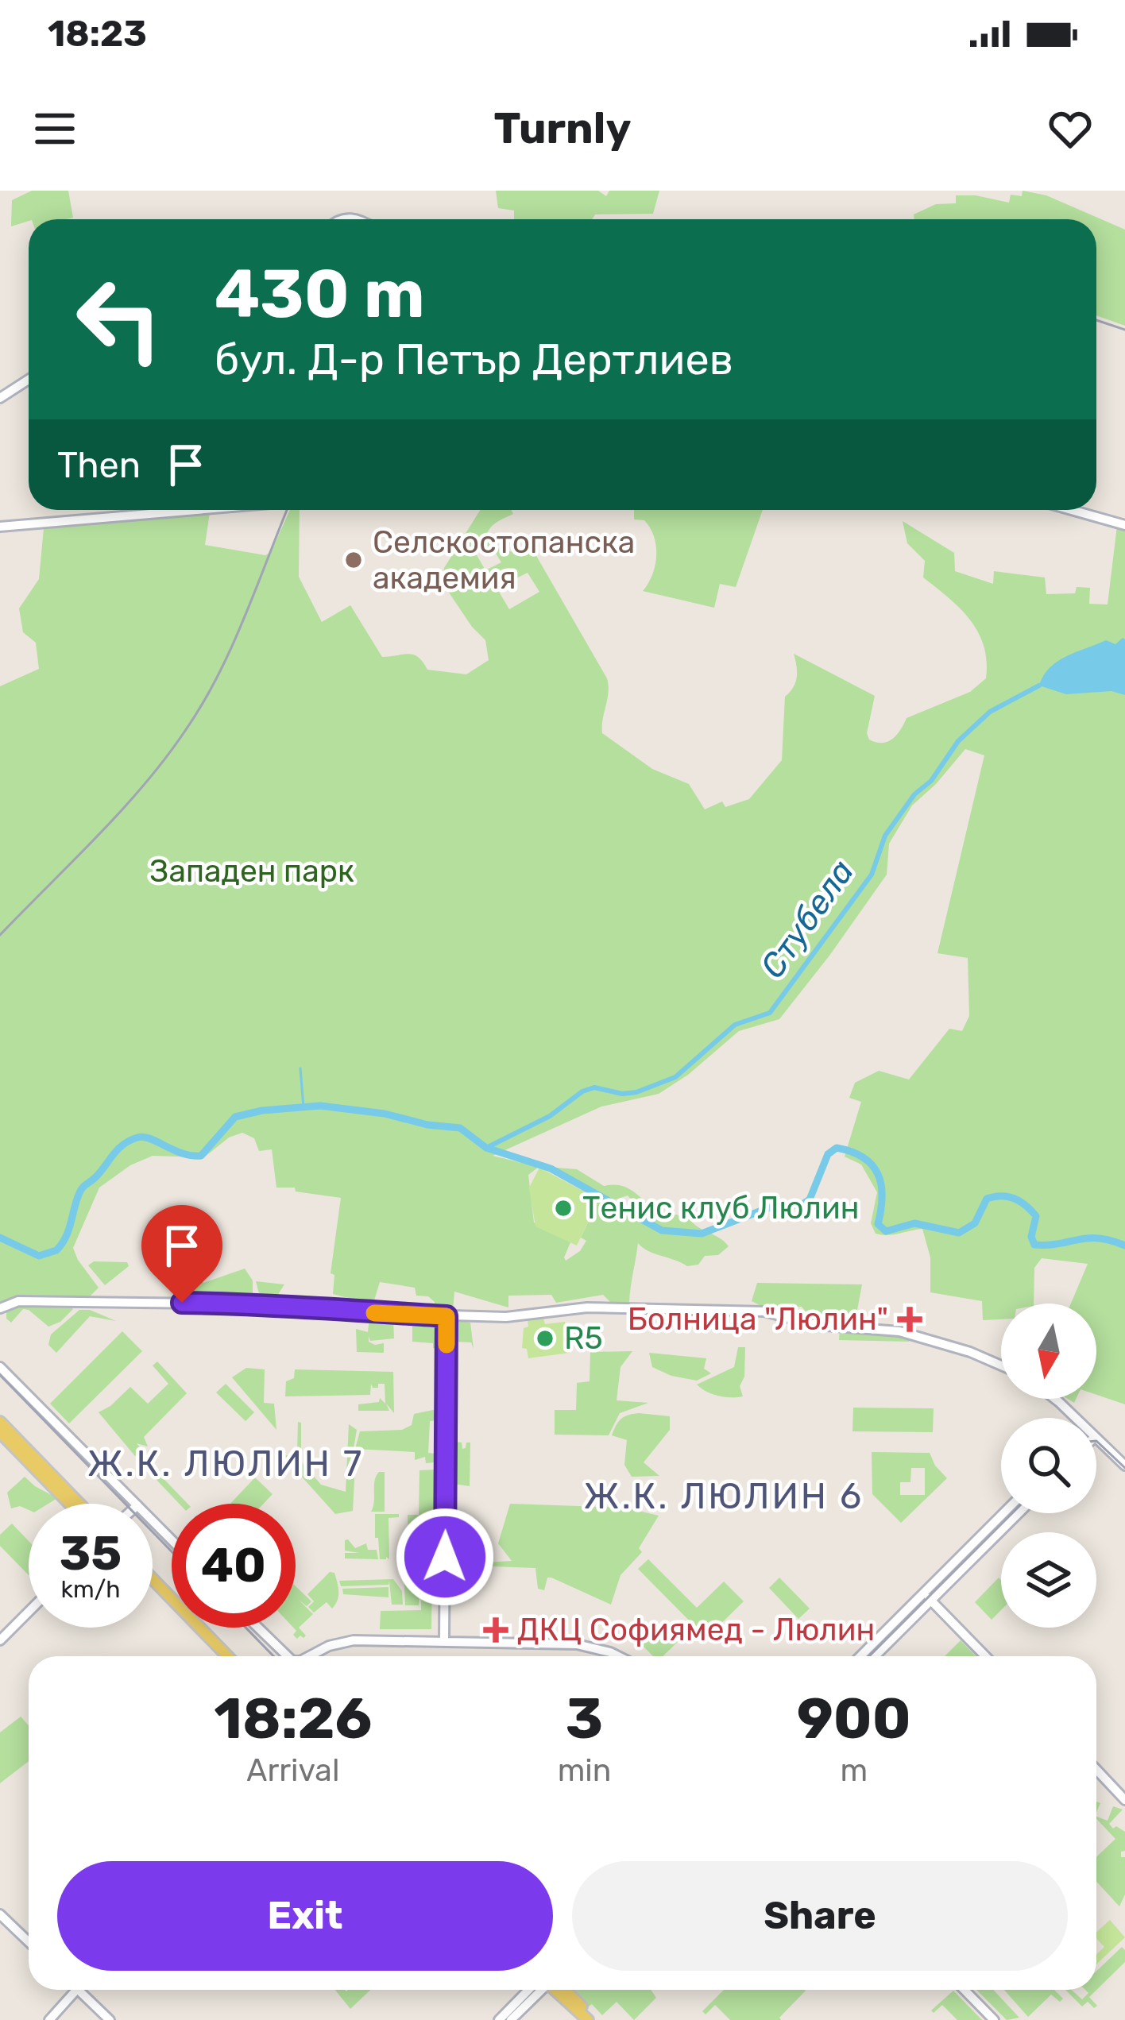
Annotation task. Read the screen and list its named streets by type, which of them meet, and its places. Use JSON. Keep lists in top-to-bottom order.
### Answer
{
  "districts": ["Ж.К. ЛЮЛИН 7", "Ж.К. ЛЮЛИН 6"],
  "water": ["Стубела"],
  "parks": ["Западен парк"],
  "places": {
    "other": ["Селскостопанска академия", "Тенис клуб Люлин", "R5"],
    "health": ["Болница \"Люлин\"", "ДКЦ Софиямед - Люлин"]
  },
  "north": "bottom",
  "page": {
    "status": "18:23",
    "header": "Turnly",
    "turn": ["430 m", "бул. Д-р Петър Дертлиев"],
    "then": "Then",
    "speed": "35 km/h",
    "limit": "40",
    "eta": [
      "18:26",
      "Arrival",
      "3",
      "min",
      "900",
      "m"
    ],
    "buttons": ["Exit", "Share"]
  }
}
